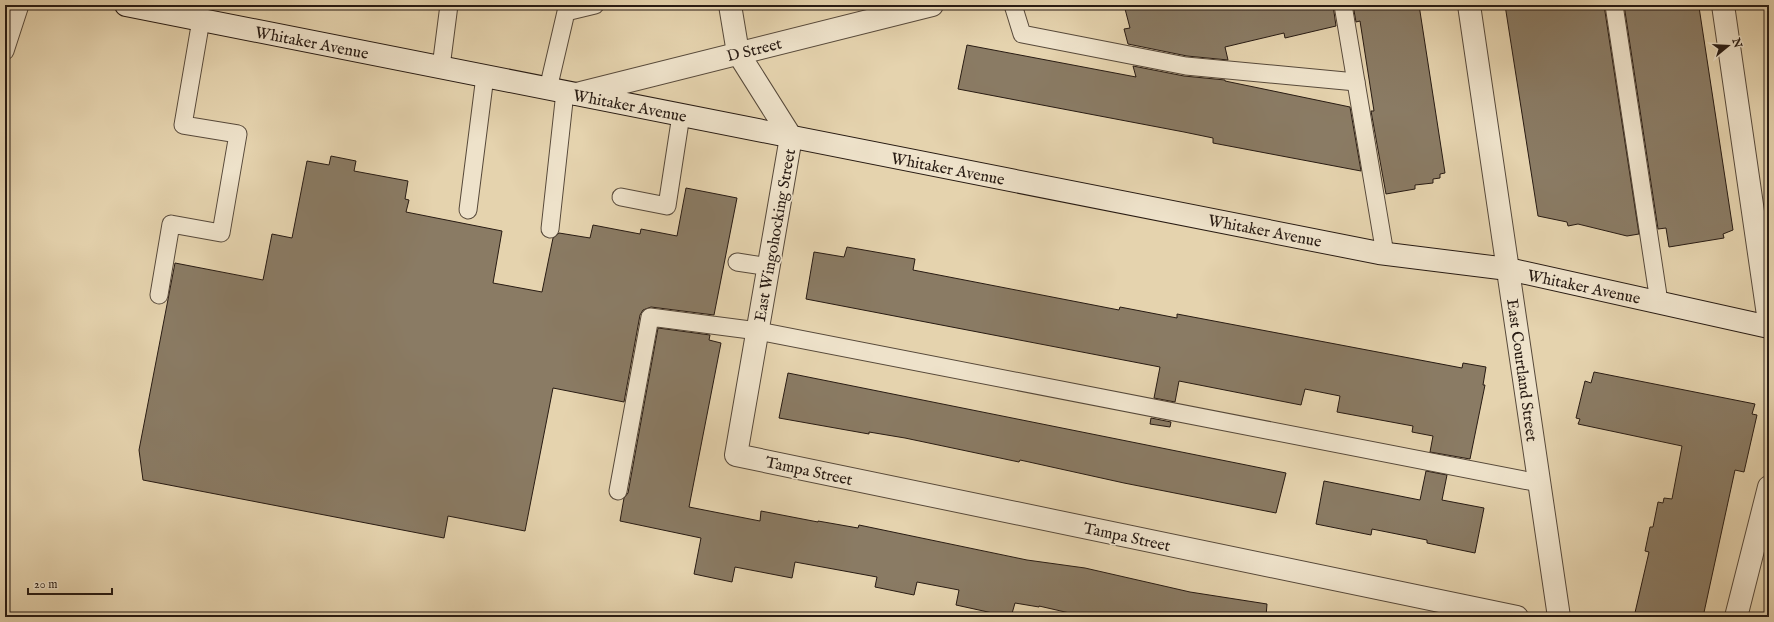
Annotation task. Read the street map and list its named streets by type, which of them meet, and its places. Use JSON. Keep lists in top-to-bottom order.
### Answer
{
  "streets": {
    "street": [
      "Whitaker Avenue",
      "D Street",
      "East Wingohocking Street",
      "East Courtland Street",
      "Tampa Street"
    ]
  },
  "crossings": [
    ["Whitaker Avenue", "D Street"],
    ["Whitaker Avenue", "East Wingohocking Street"],
    ["Whitaker Avenue", "East Courtland Street"],
    ["D Street", "East Wingohocking Street"],
    ["East Wingohocking Street", "Tampa Street"]
  ],
  "scale_bar": "20 m",
  "north": "right"
}
